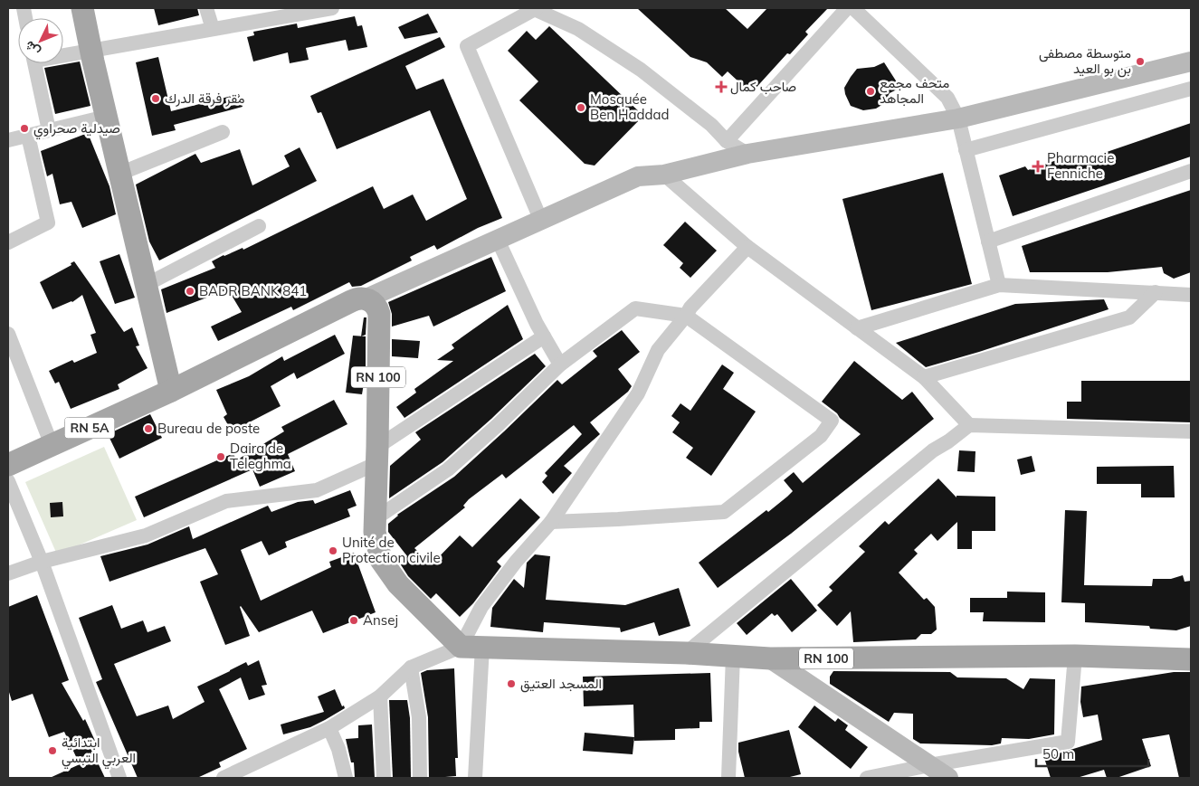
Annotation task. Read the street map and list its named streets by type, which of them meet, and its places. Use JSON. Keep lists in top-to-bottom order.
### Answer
{
  "streets": {
    "main road": ["RN 100", "RN 5A"]
  },
  "places": {
    "other": [
      "متوسطة مصطفى بن بو العيد",
      "متحف مجمع المجاهد",
      "مقر فرقة الدرك",
      "Mosquée Ben Haddad",
      "صيدلية صحراوي",
      "BADR BANK 841",
      "Bureau de poste",
      "Daira de Teleghma",
      "Unité de Protection civile",
      "Ansej",
      "المسجد العتيق",
      "ابتدائية العربي التبسي"
    ],
    "health": ["صاحب كمال", "Pharmacie Fenniche"]
  },
  "scale_bar": "50 m",
  "north": "bottom left"
}
